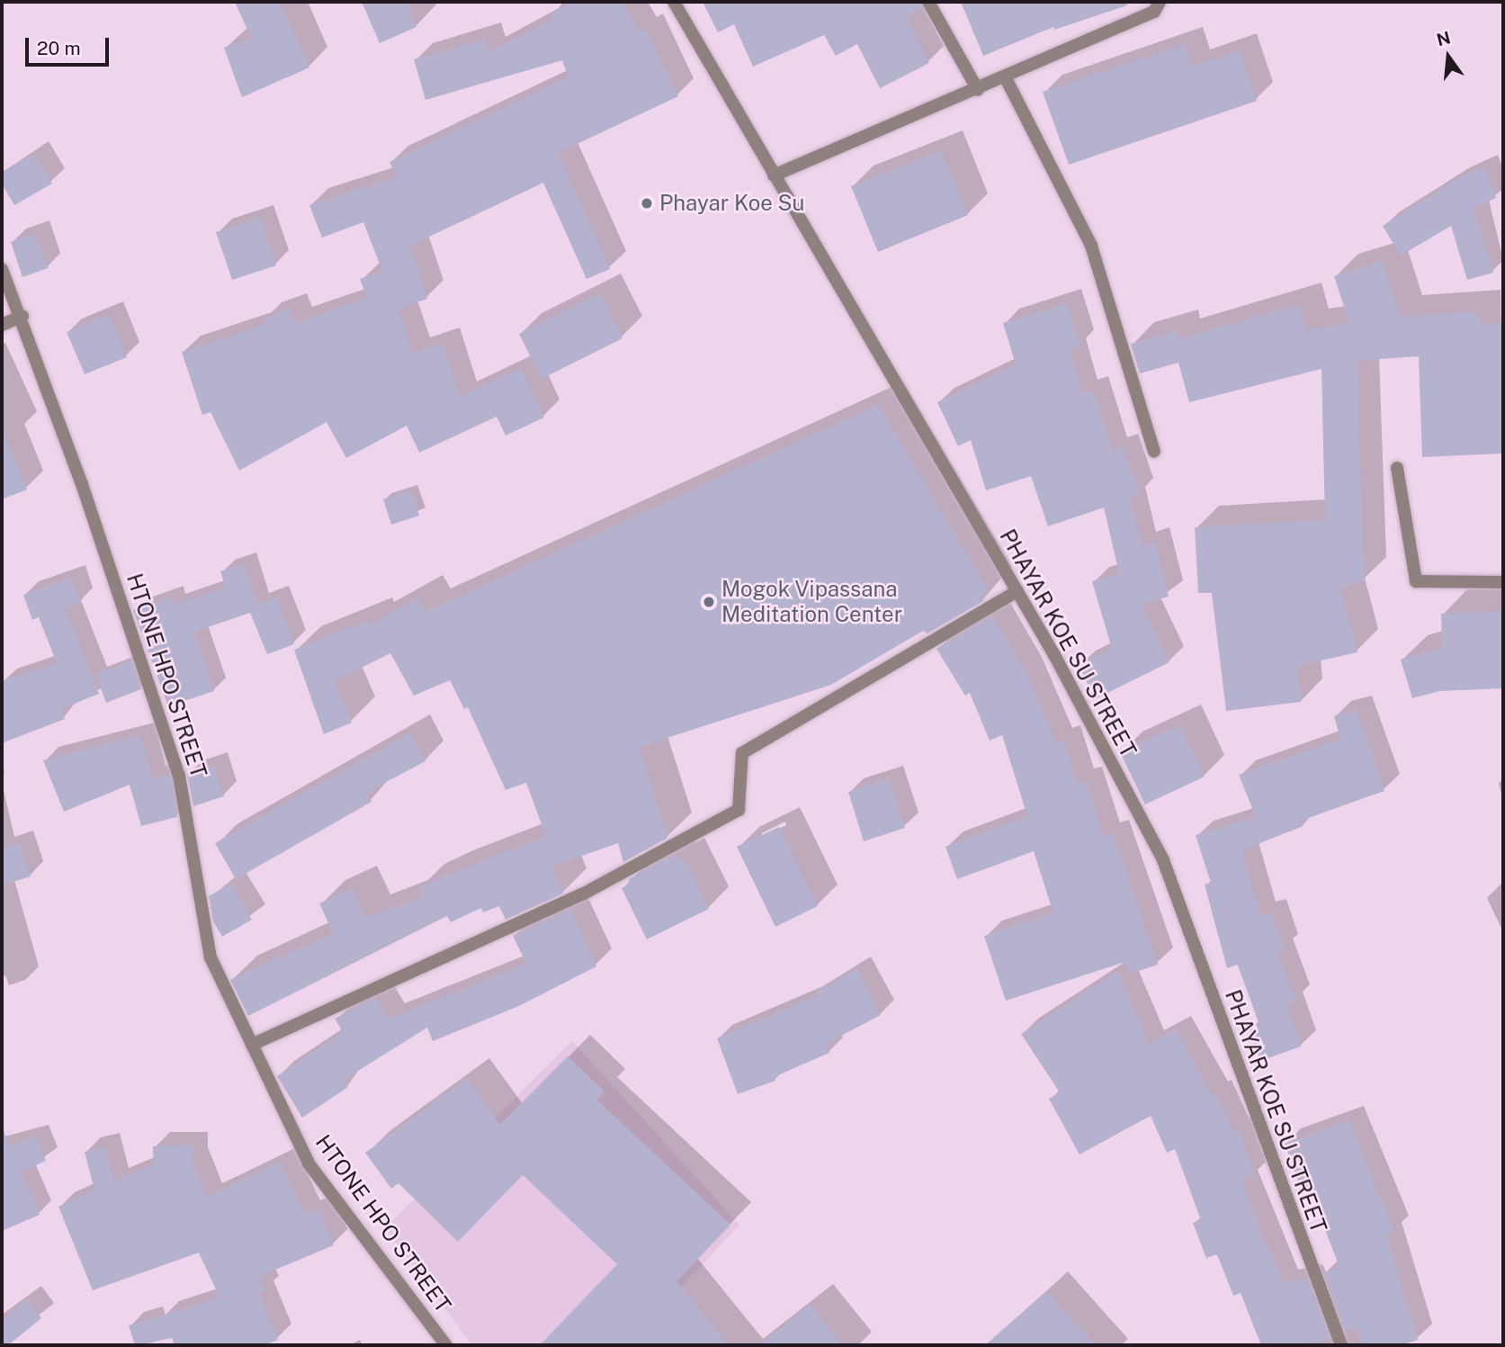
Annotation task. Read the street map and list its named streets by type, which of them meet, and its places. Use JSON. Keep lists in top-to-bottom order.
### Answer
{
  "streets": {
    "street": ["PHAYAR KOE SU STREET", "HTONE HPO STREET"]
  },
  "places": ["Phayar Koe Su", "Mogok Vipassana Meditation Center"],
  "scale_bar": "20 m",
  "north": "top"
}
